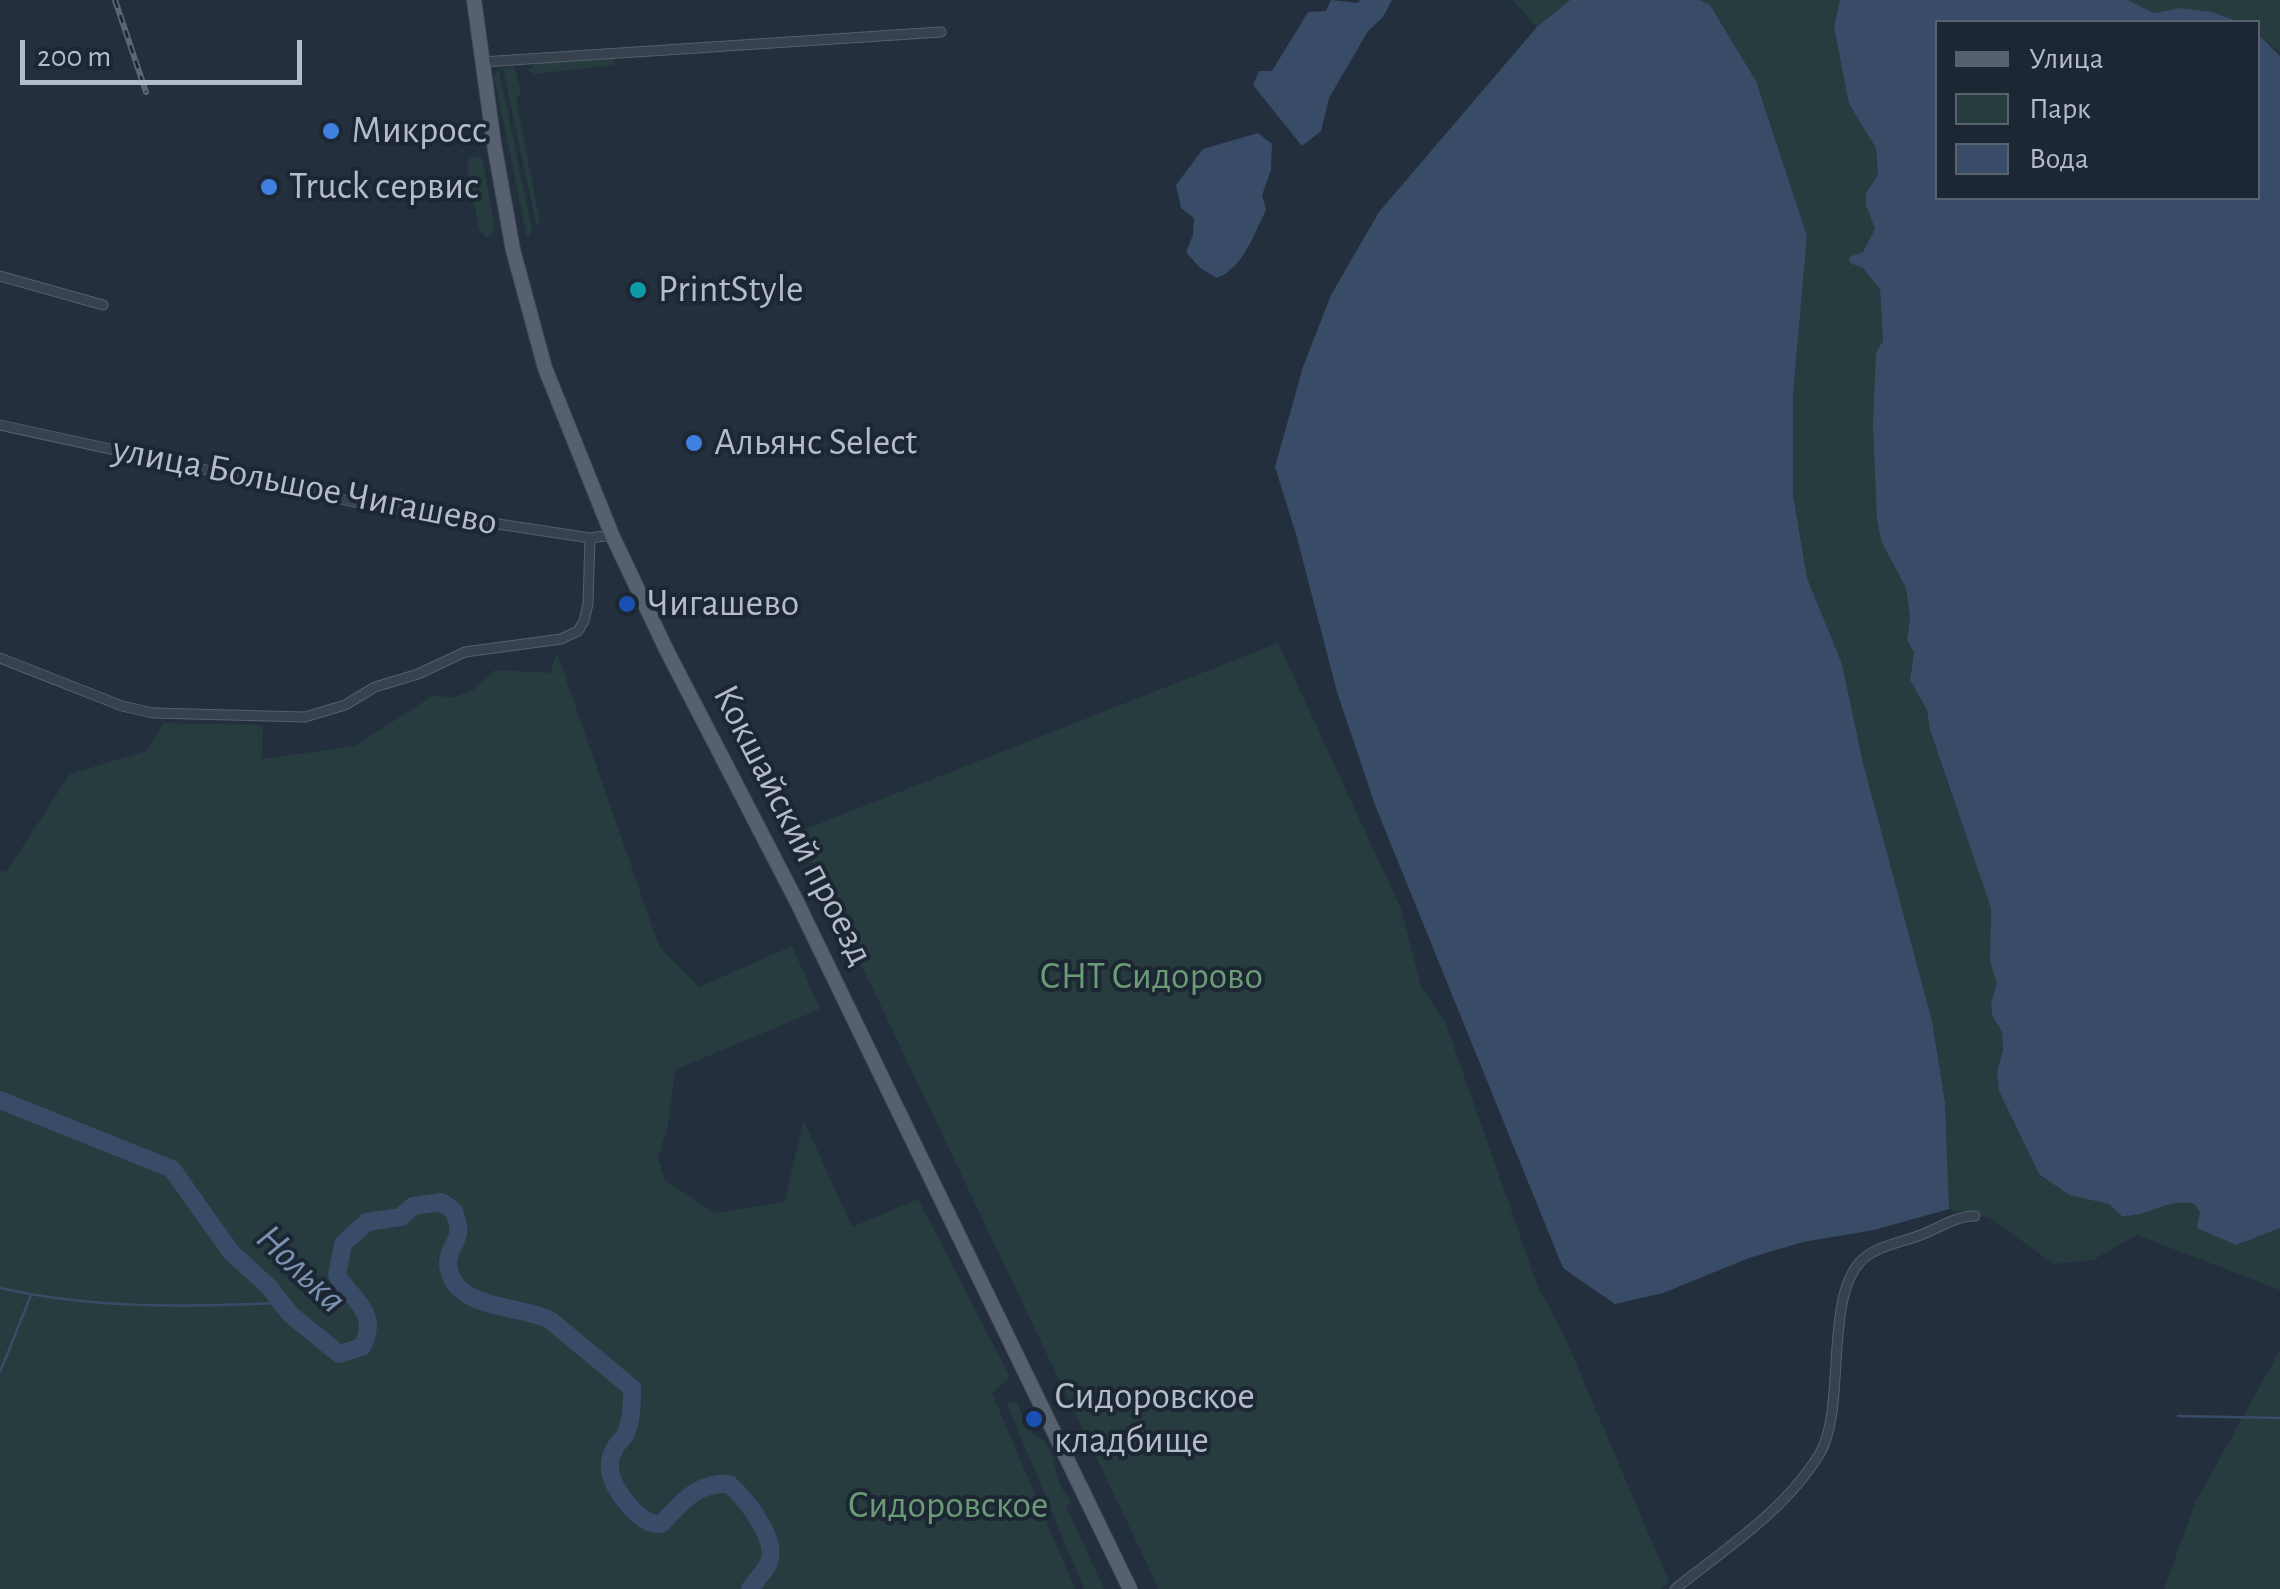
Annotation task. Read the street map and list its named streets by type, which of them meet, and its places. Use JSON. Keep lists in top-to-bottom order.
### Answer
{
  "streets": {
    "main road": ["Кокшайский проезд"],
    "street": ["улица Большое Чигашево"]
  },
  "crossings": [
    ["улица Большое Чигашево", "Кокшайский проезд"]
  ],
  "water": ["Нолька"],
  "parks": ["СНТ Сидорово", "Сидоровское"],
  "places": [
    "Микросс",
    "Truck сервис",
    "PrintStyle",
    "Альянс Select",
    "Чигашево",
    "Сидоровское кладбище"
  ],
  "legend": ["Улица", "Парк", "Вода"],
  "scale_bar": "200 m"
}
